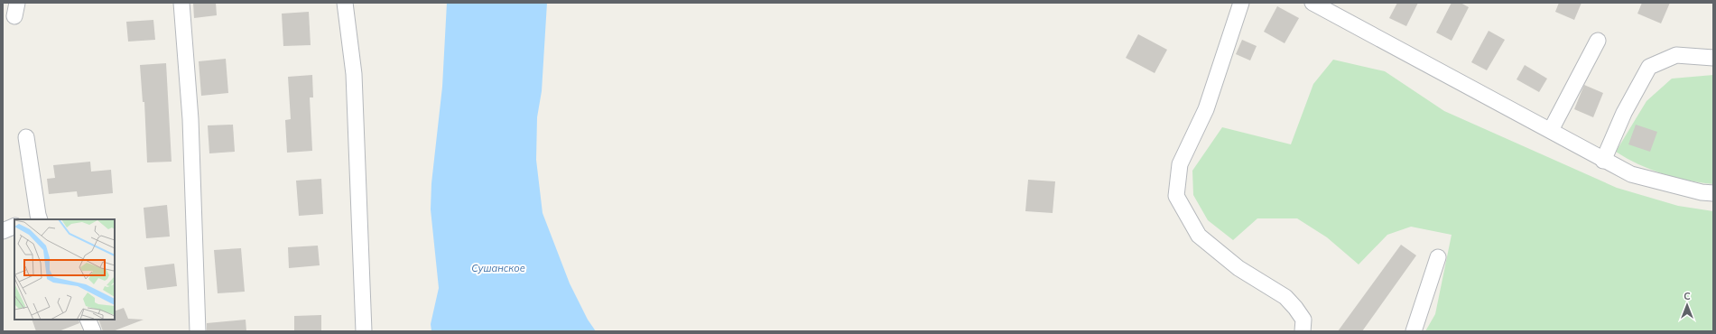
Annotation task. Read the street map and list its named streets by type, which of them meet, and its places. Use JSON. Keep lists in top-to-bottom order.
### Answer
{
  "water": ["Сушанское"],
  "north": "top"
}
